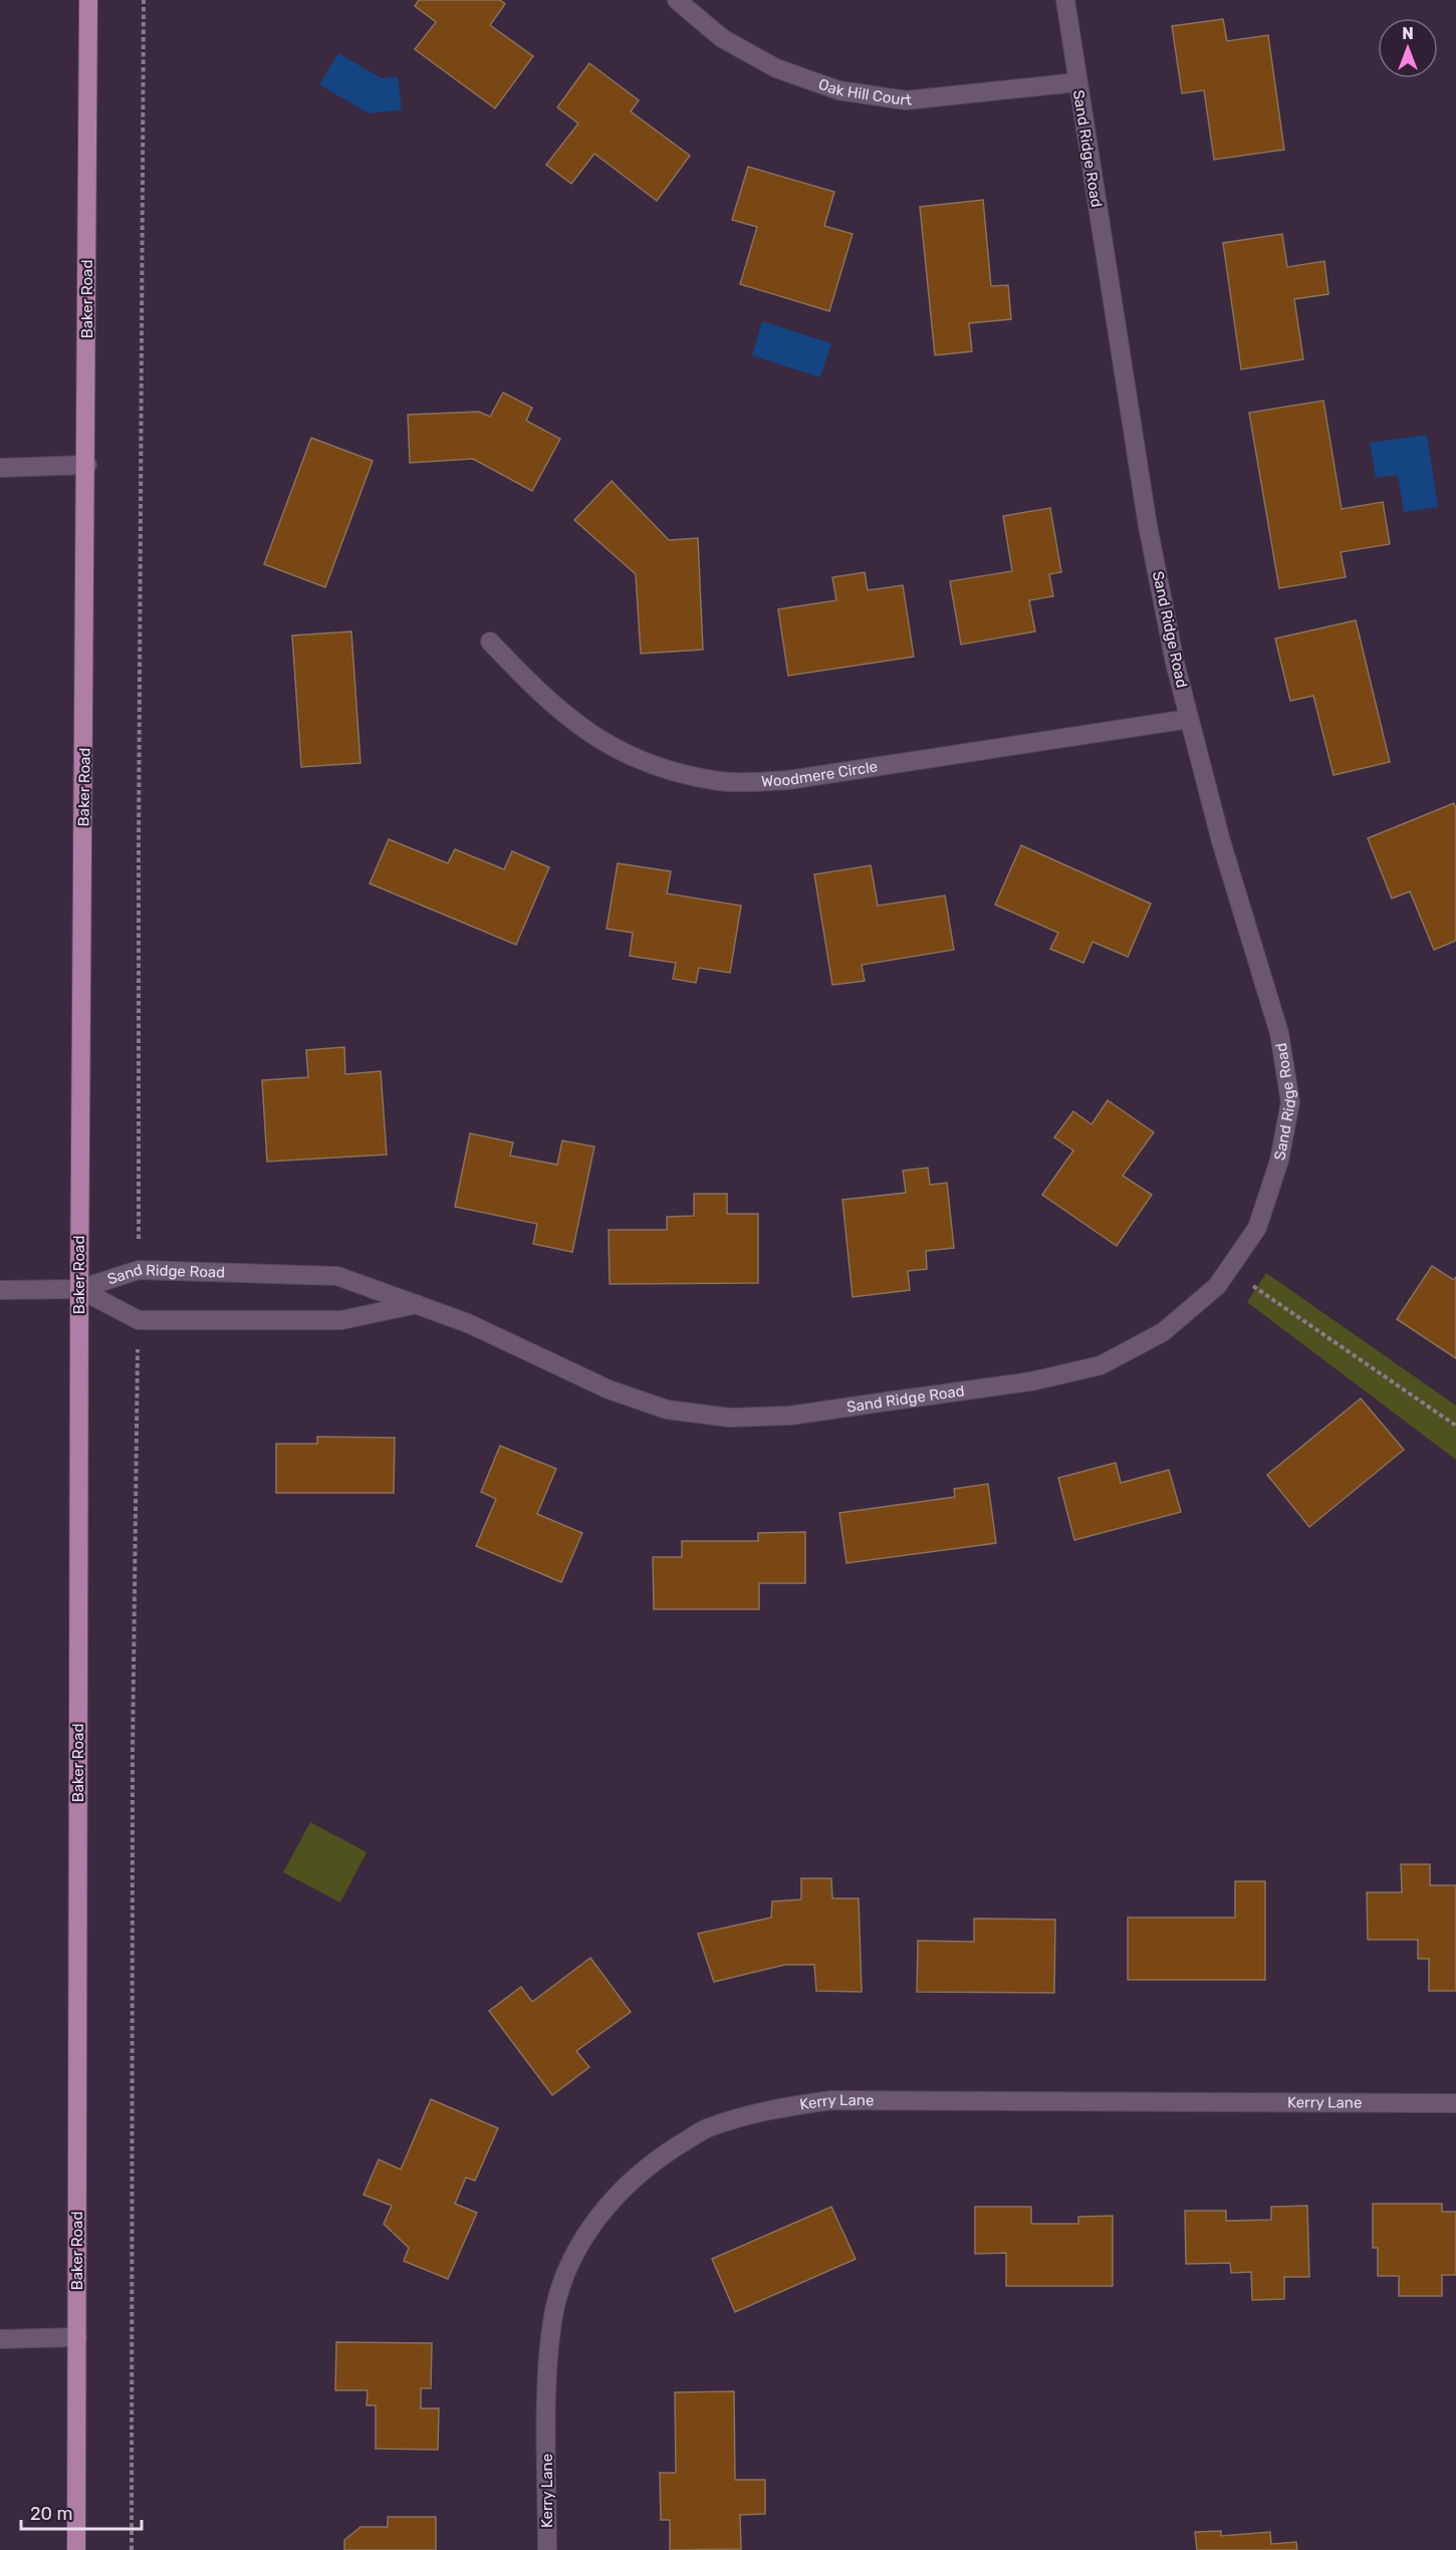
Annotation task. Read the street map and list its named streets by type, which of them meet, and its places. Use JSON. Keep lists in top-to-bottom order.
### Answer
{
  "streets": {
    "main road": ["Baker Road"],
    "street": [
      "Oak Hill Court",
      "Sand Ridge Road",
      "Woodmere Circle",
      "Kerry Lane"
    ]
  },
  "crossings": [
    ["Oak Hill Court", "Sand Ridge Road"],
    ["Sand Ridge Road", "Baker Road"],
    ["Sand Ridge Road", "Woodmere Circle"]
  ],
  "scale_bar": "20 m",
  "north": "top"
}
